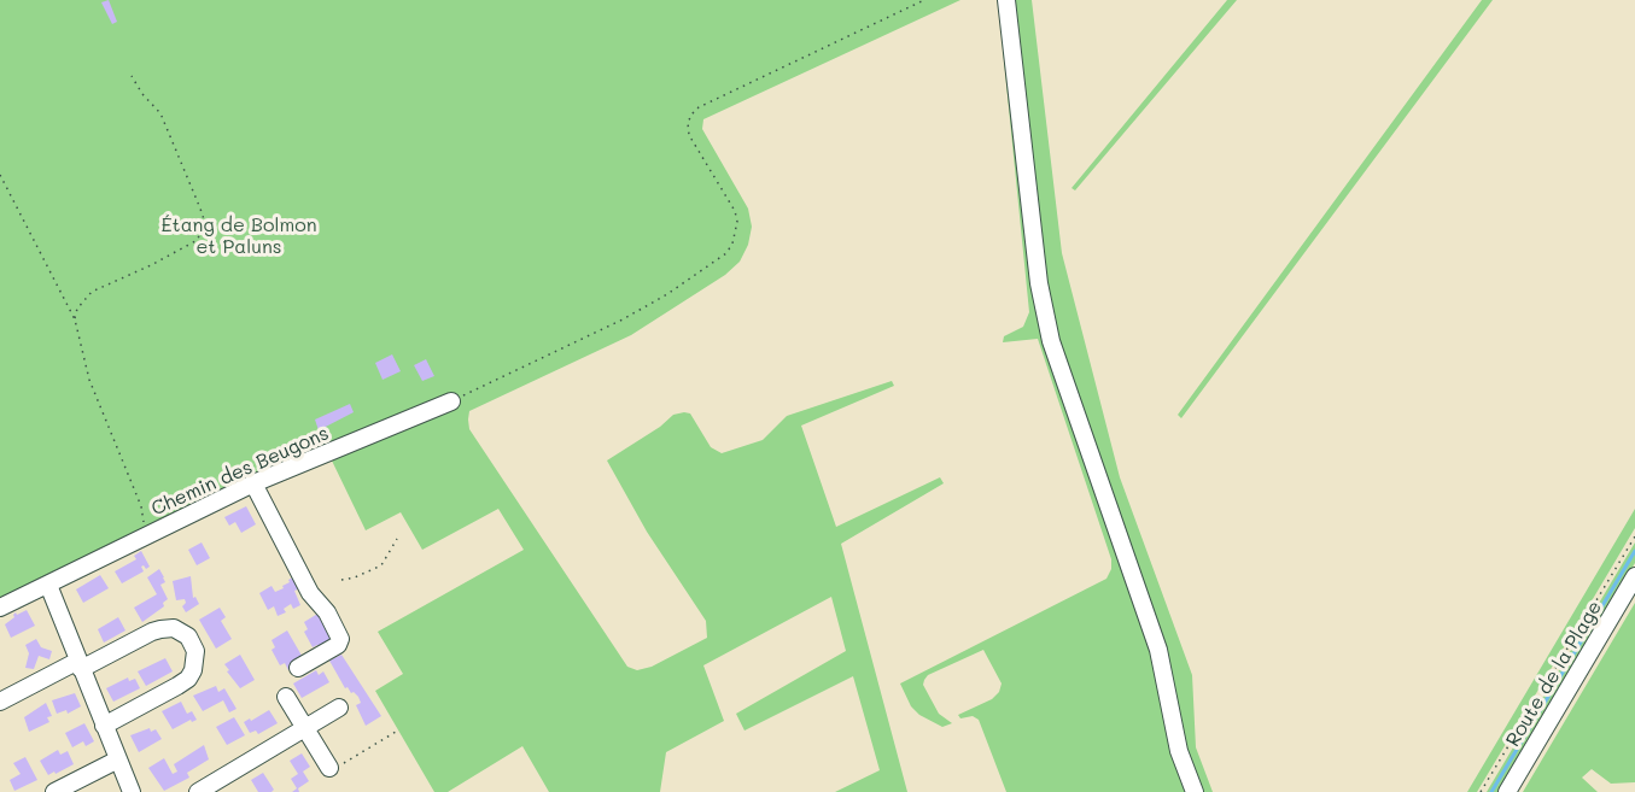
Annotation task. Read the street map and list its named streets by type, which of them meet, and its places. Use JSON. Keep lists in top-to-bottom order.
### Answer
{
  "streets": {
    "street": ["Chemin des Beugons", "Route de la Plage"]
  },
  "parks": ["Étang de Bolmon et Paluns"]
}
